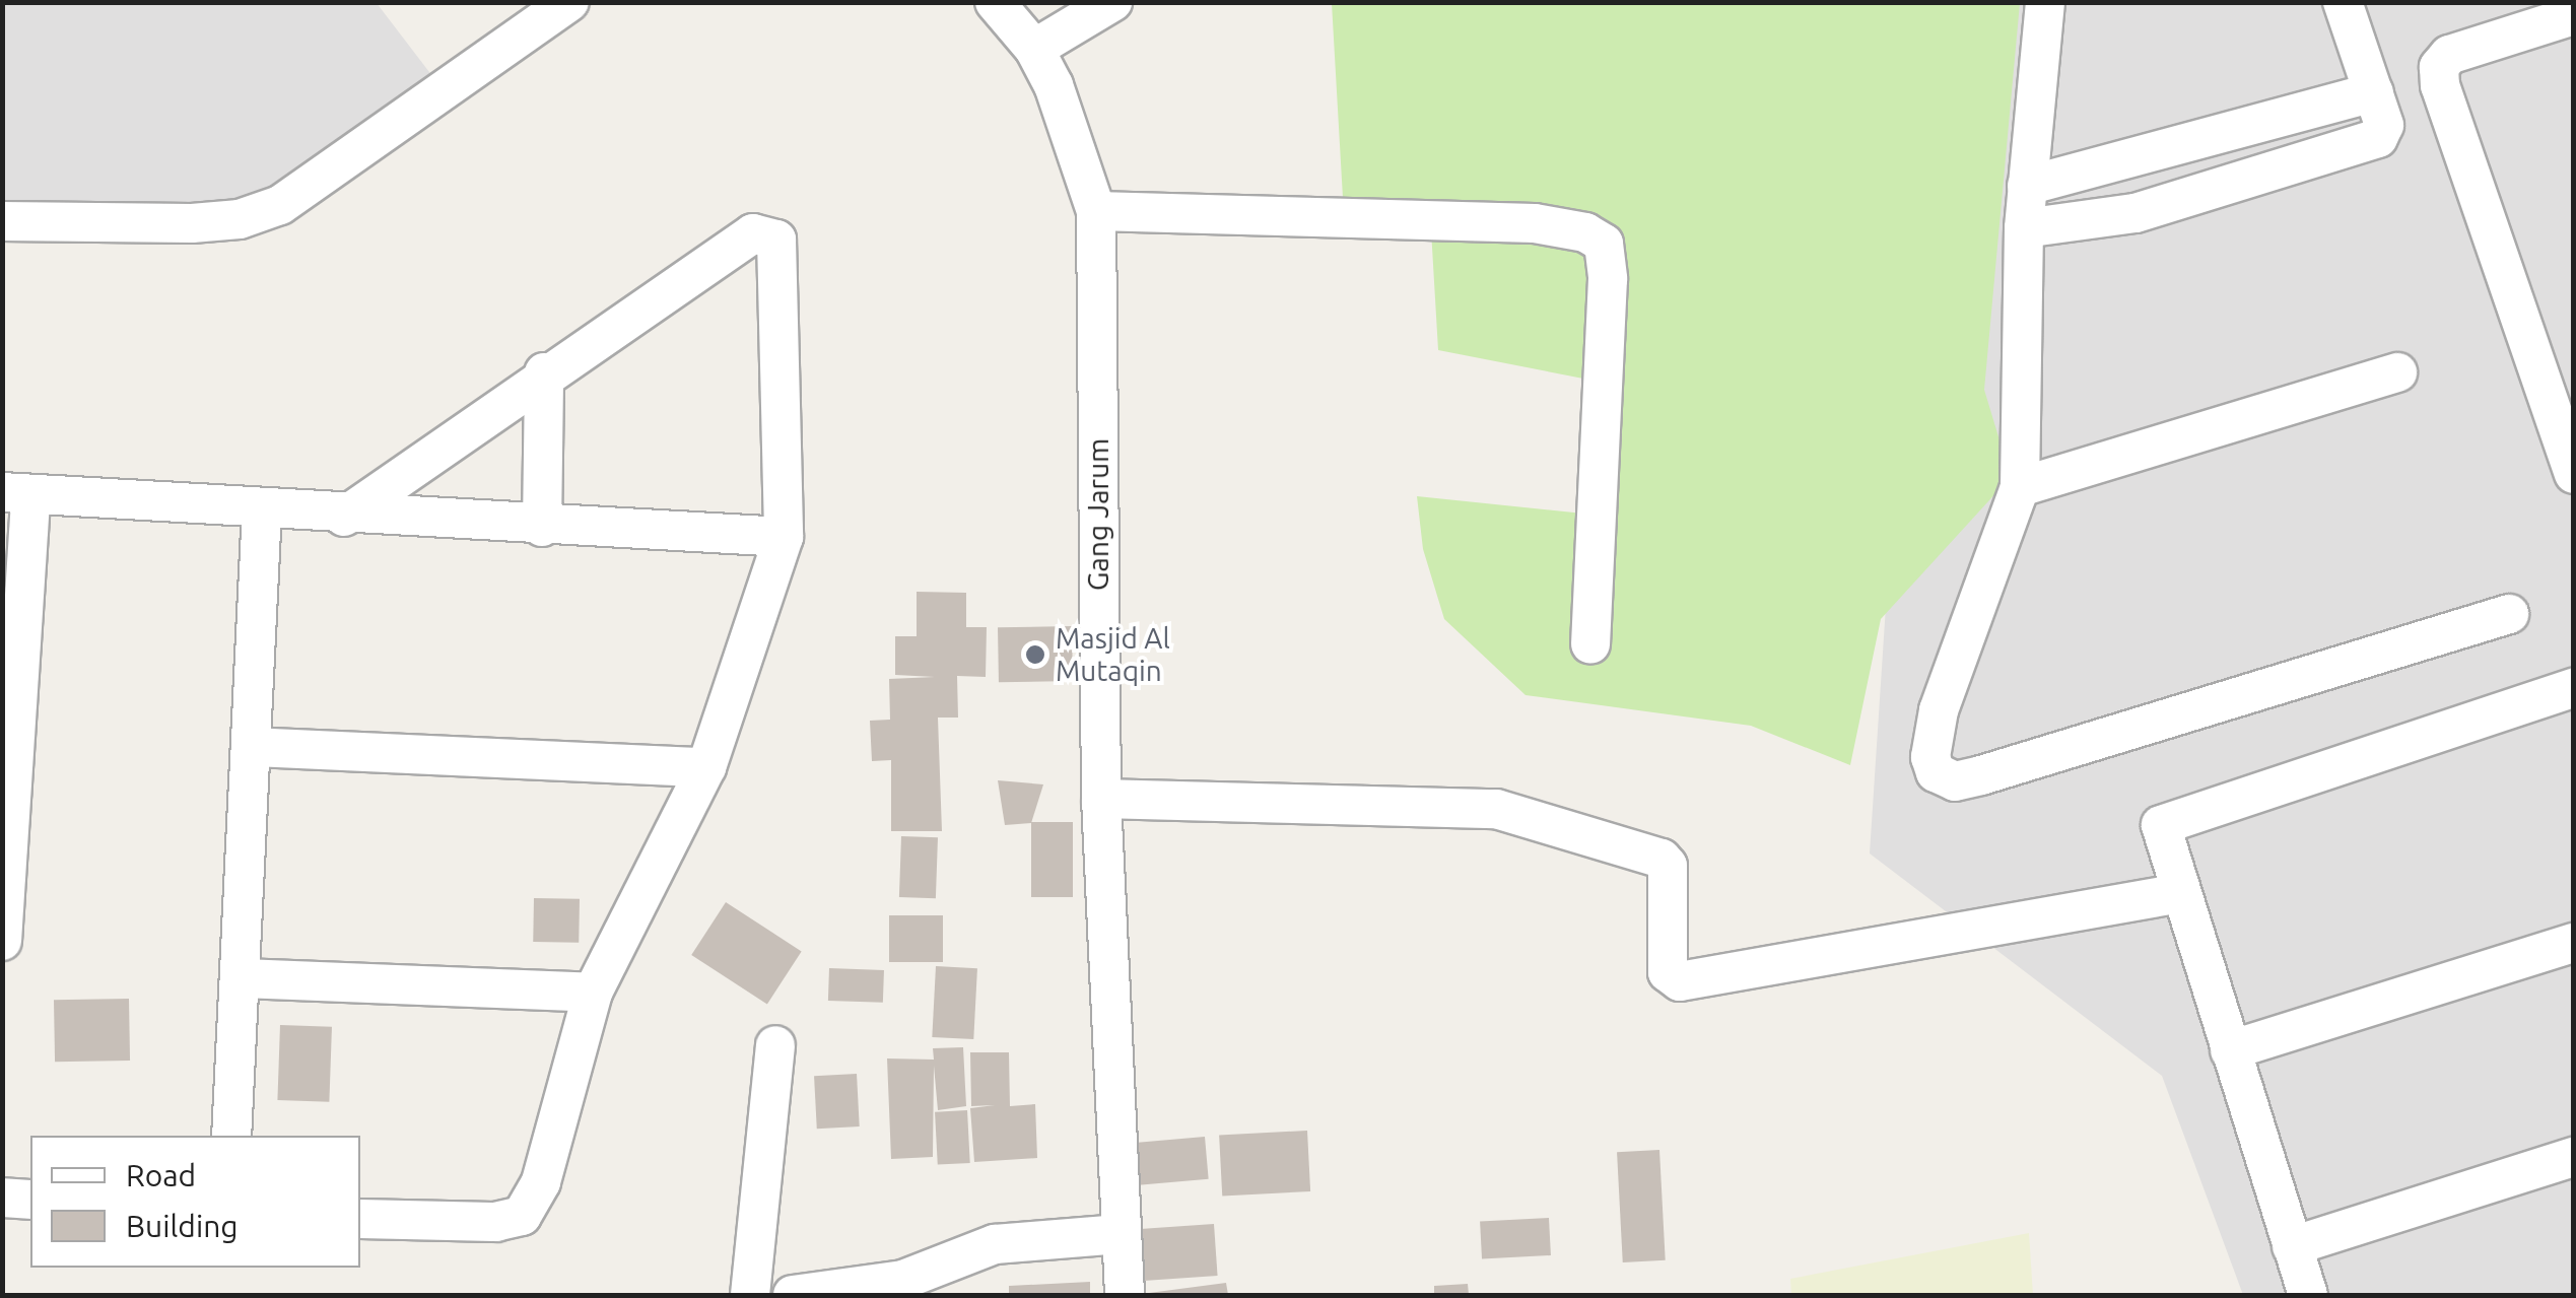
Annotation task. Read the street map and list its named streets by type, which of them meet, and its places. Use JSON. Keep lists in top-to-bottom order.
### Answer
{
  "streets": {
    "street": ["Gang Jarum"]
  },
  "places": ["Masjid Al Mutaqin"],
  "legend": ["Road", "Building"]
}
